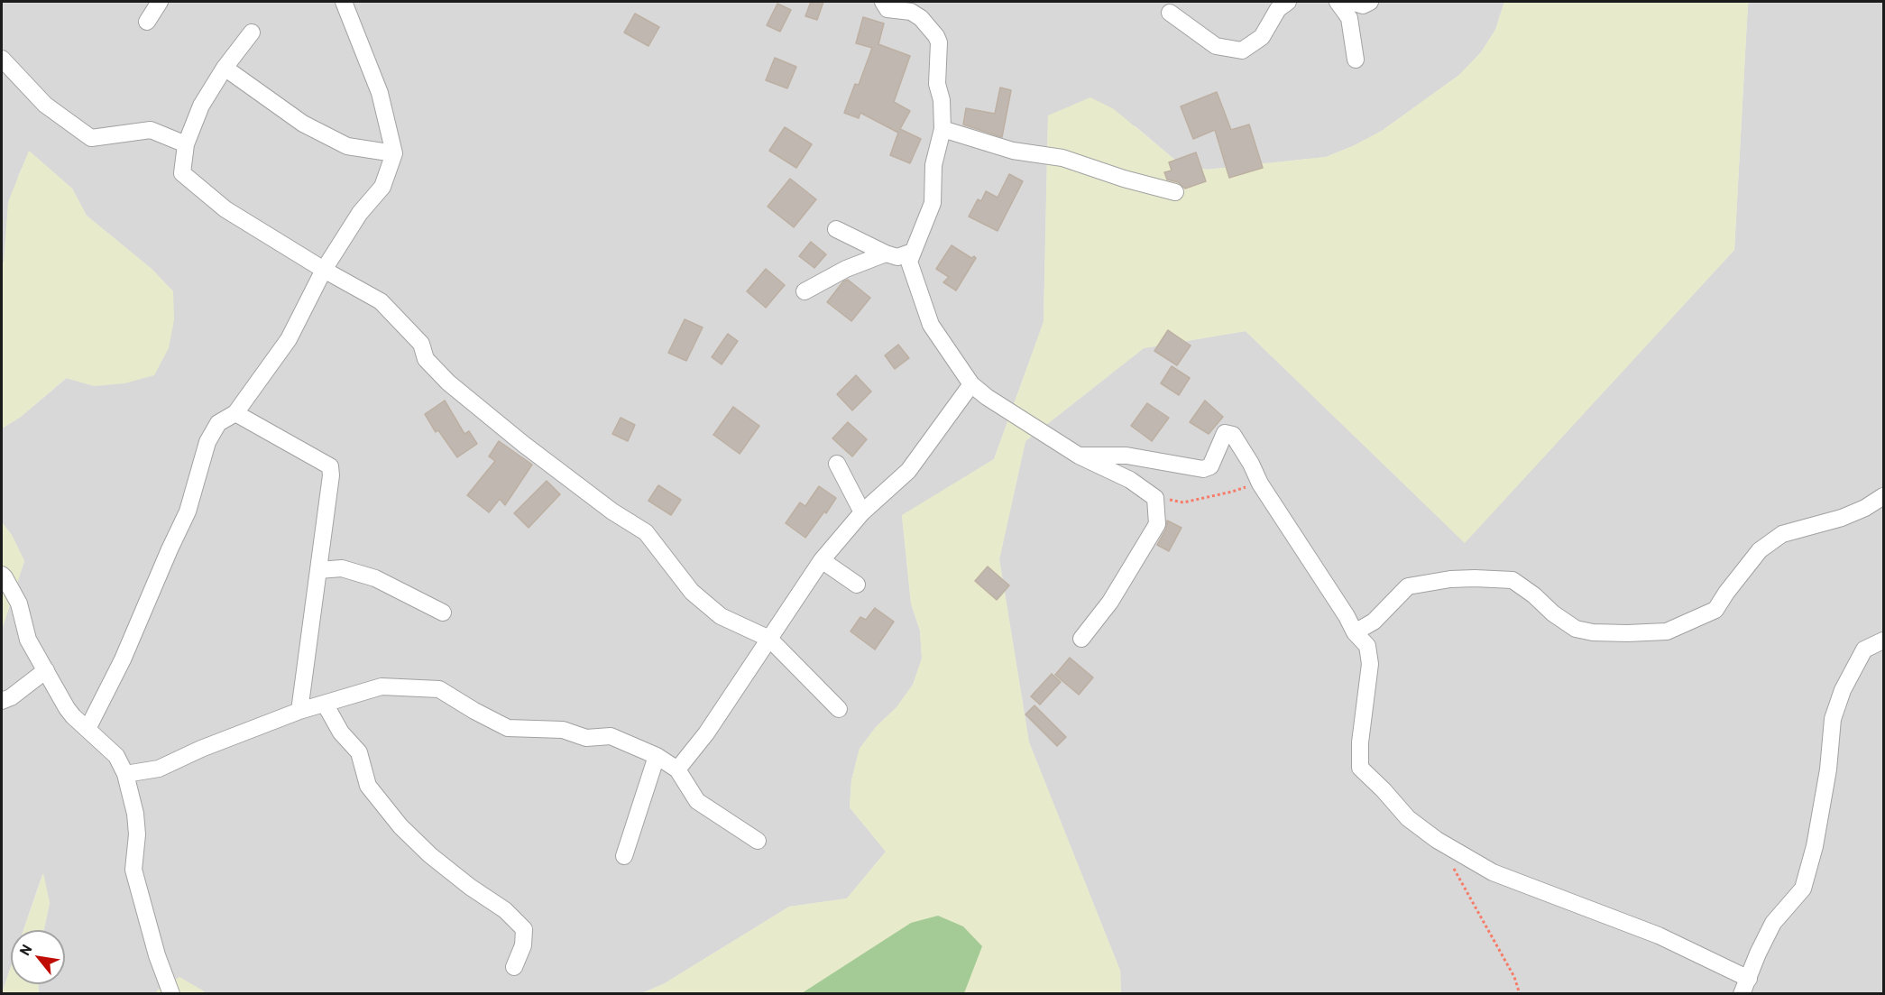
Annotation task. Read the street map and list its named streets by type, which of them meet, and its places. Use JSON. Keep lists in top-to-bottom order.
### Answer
{
  "north": "top left"
}
